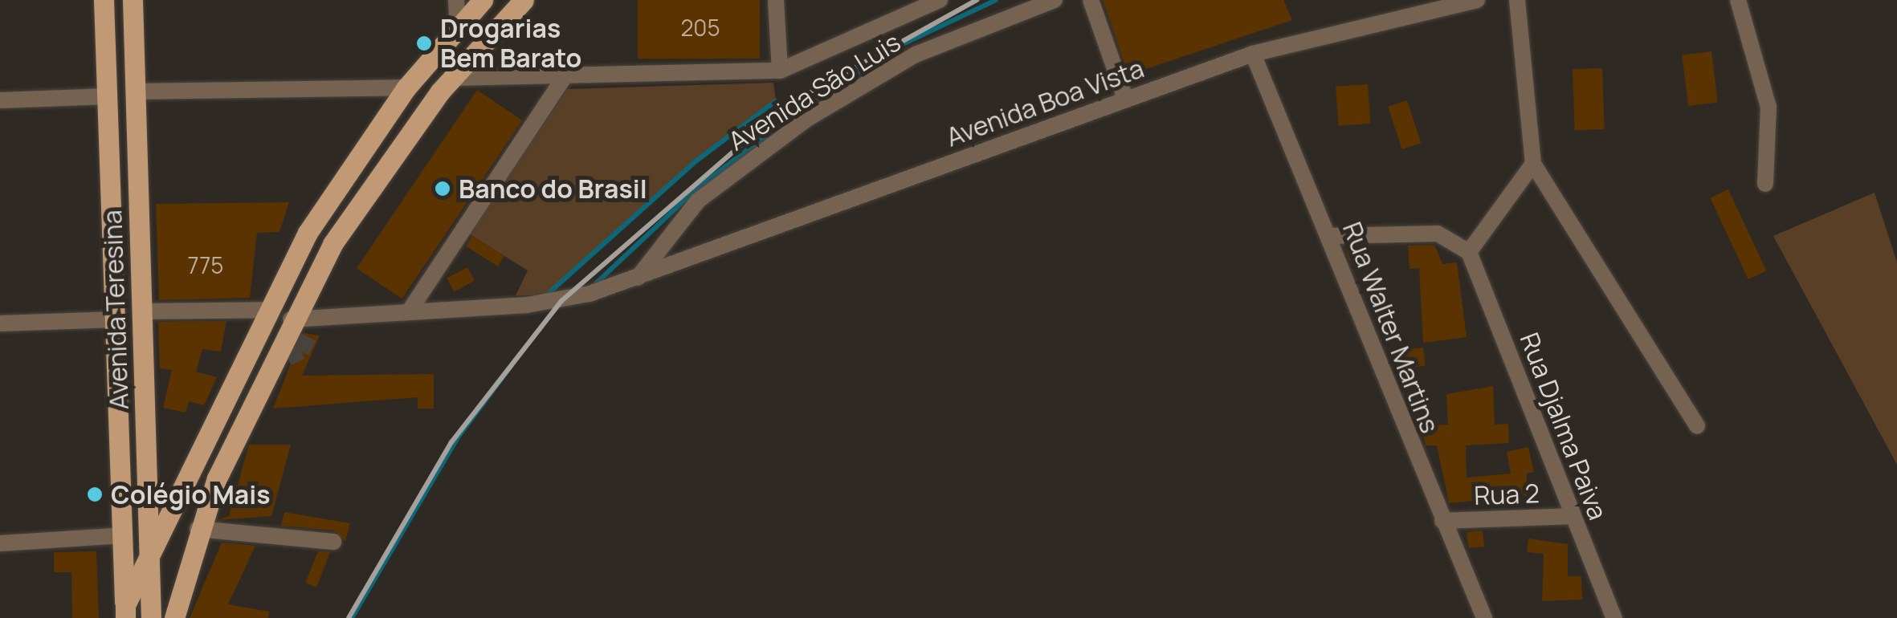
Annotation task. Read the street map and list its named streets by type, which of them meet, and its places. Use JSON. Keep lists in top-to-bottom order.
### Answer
{
  "streets": {
    "main road": ["Avenida Teresina"],
    "street": [
      "Avenida São Luis",
      "Avenida Boa Vista",
      "Rua Walter Martins",
      "Rua Djalma Paiva",
      "Rua 2"
    ]
  },
  "crossings": [
    ["Avenida São Luis", "Avenida Boa Vista"],
    ["Avenida Boa Vista", "Rua Walter Martins"],
    ["Rua Walter Martins", "Rua 2"],
    ["Rua Djalma Paiva", "Rua 2"]
  ],
  "places": ["Drogarias Bem Barato", "Banco do Brasil", "Colégio Mais"],
  "house_numbers": ["205", "775"]
}
